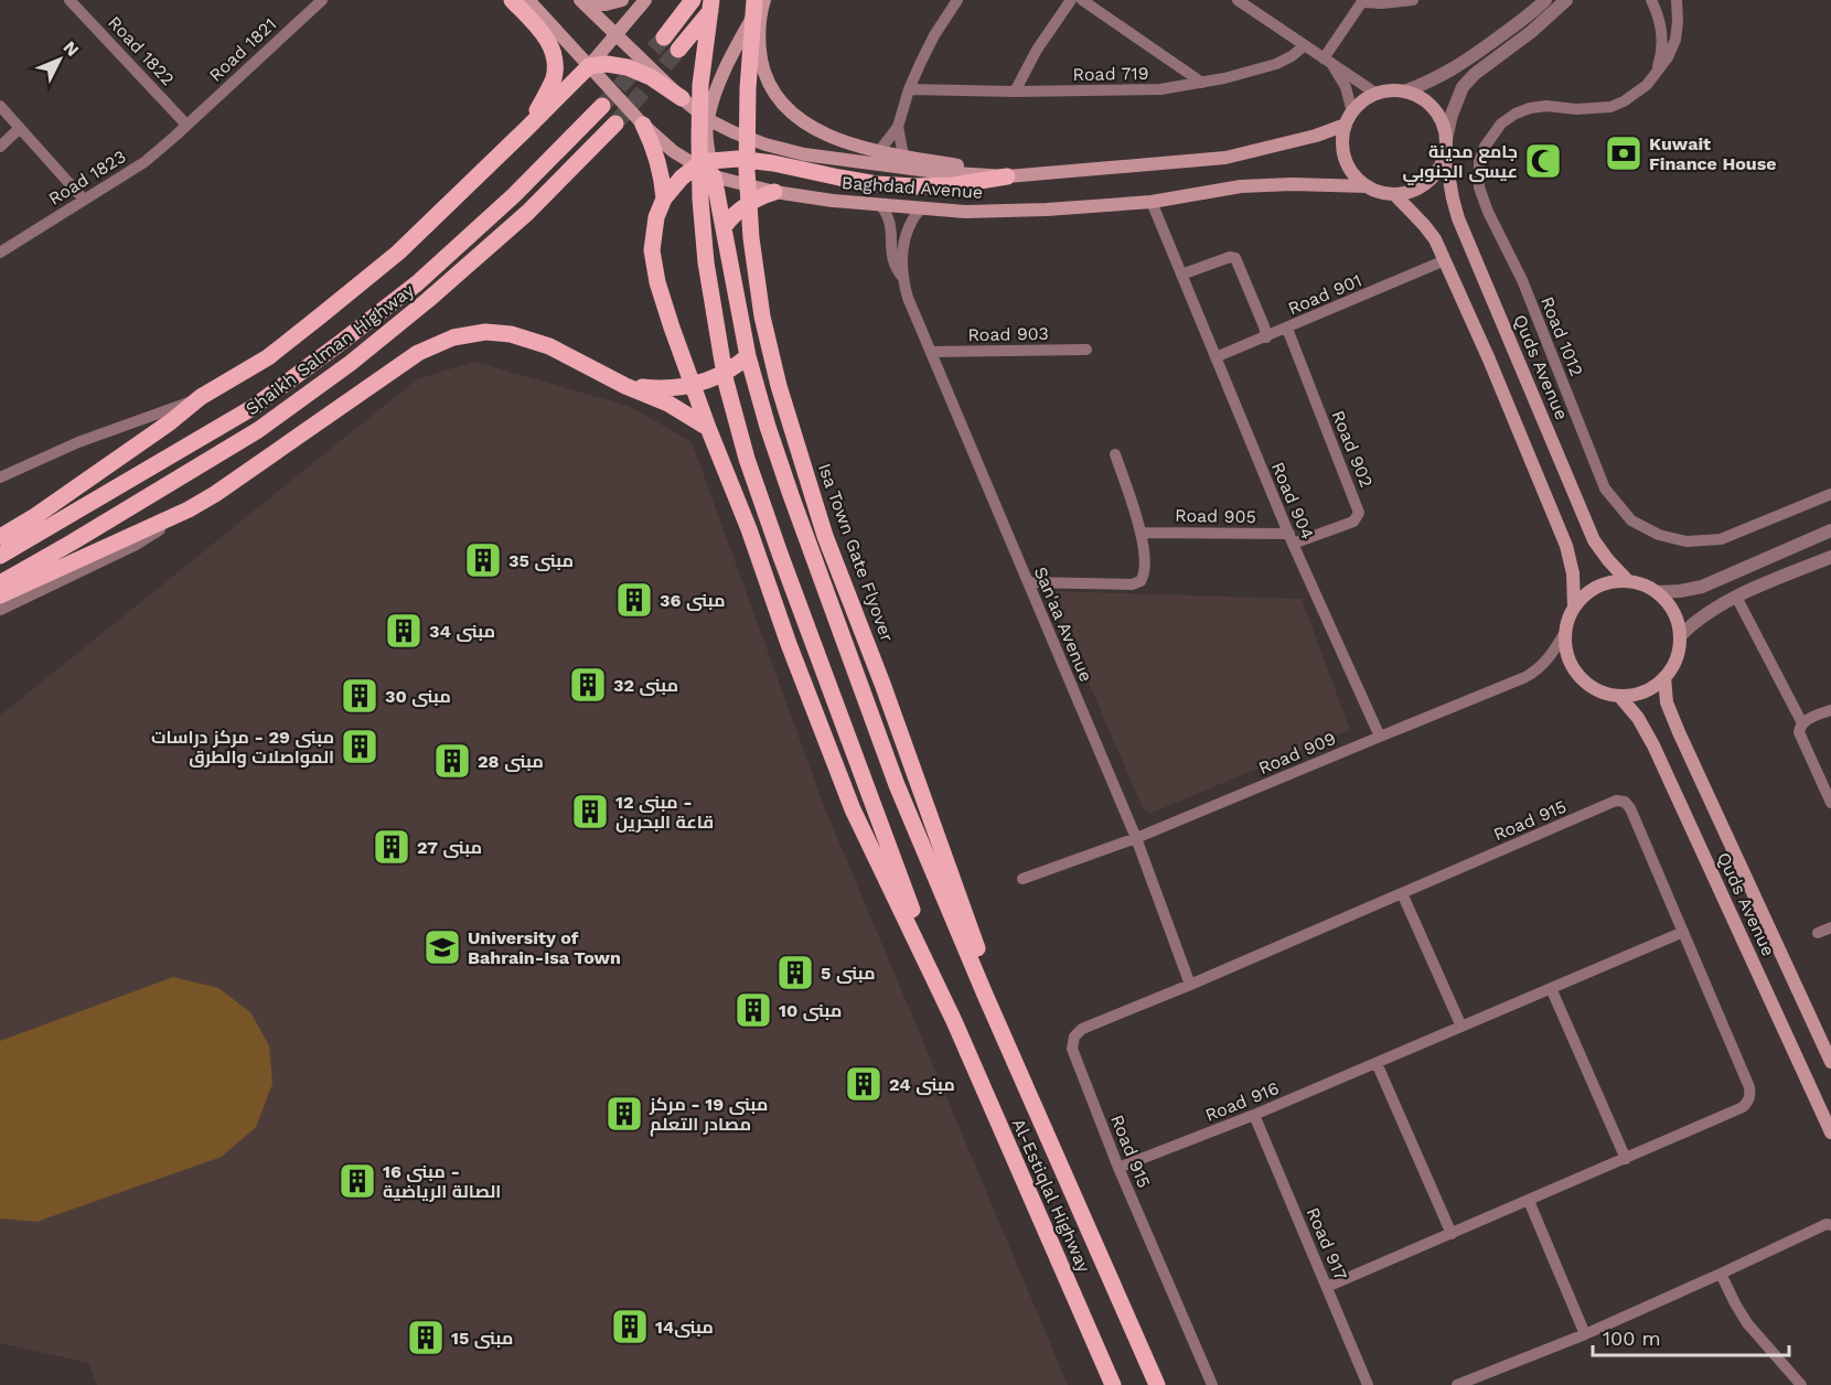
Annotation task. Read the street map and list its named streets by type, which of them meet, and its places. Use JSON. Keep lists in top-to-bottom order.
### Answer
{
  "streets": {
    "main road": [
      "Baghdad Avenue",
      "Shaikh Salman Highway",
      "Quds Avenue",
      "Isa Town Gate Flyover",
      "Al-Estiqlal Highway"
    ],
    "street": [
      "Road 1821",
      "Road 1822",
      "Road 719",
      "Road 1823",
      "Road 901",
      "Road 903",
      "Road 1012",
      "Road 902",
      "Road 904",
      "Road 905",
      "San'aa Avenue",
      "Road 909",
      "Road 915",
      "Road 916",
      "Road 917"
    ]
  },
  "crossings": [
    ["Road 1821", "Road 1822"],
    ["Road 1821", "Road 1823"],
    ["Road 1822", "Road 1823"],
    ["Baghdad Avenue", "Quds Avenue"],
    ["Baghdad Avenue", "Road 904"],
    ["Baghdad Avenue", "San'aa Avenue"],
    ["Road 901", "Road 902"],
    ["Road 901", "Road 904"],
    ["Road 903", "San'aa Avenue"],
    ["Quds Avenue", "Road 909"],
    ["Road 902", "Road 904"],
    ["Road 902", "Road 905"],
    ["Road 904", "Road 905"],
    ["Road 904", "Road 909"],
    ["Isa Town Gate Flyover", "Al-Estiqlal Highway"],
    ["San'aa Avenue", "Road 909"],
    ["San'aa Avenue", "Road 915"],
    ["Road 915", "Road 916"],
    ["Road 915", "Road 917"],
    ["Road 916", "Road 917"]
  ],
  "places": {
    "bank": ["Kuwait Finance House"],
    "mosque": ["جامع مدينة عيسى الجنوبي"],
    "building": [
      "مبنى 35",
      "مبنى 36",
      "مبنى 34",
      "مبنى 32",
      "مبنى 30",
      "مبنى 29 - مركز دراسات المواصلات والطرق",
      "مبنى 28",
      "مبنى 12 - قاعة البحرين",
      "مبنى 27",
      "مبنى 5",
      "مبنى 10",
      "مبنى 24",
      "مبنى 19 - مركز مصادر التعلم",
      "مبنى 16 - الصالة الرياضية",
      "مبنى14",
      "مبنى 15"
    ],
    "school or university": ["University of Bahrain-Isa Town"]
  },
  "scale_bar": "100 m",
  "north": "top right"
}
